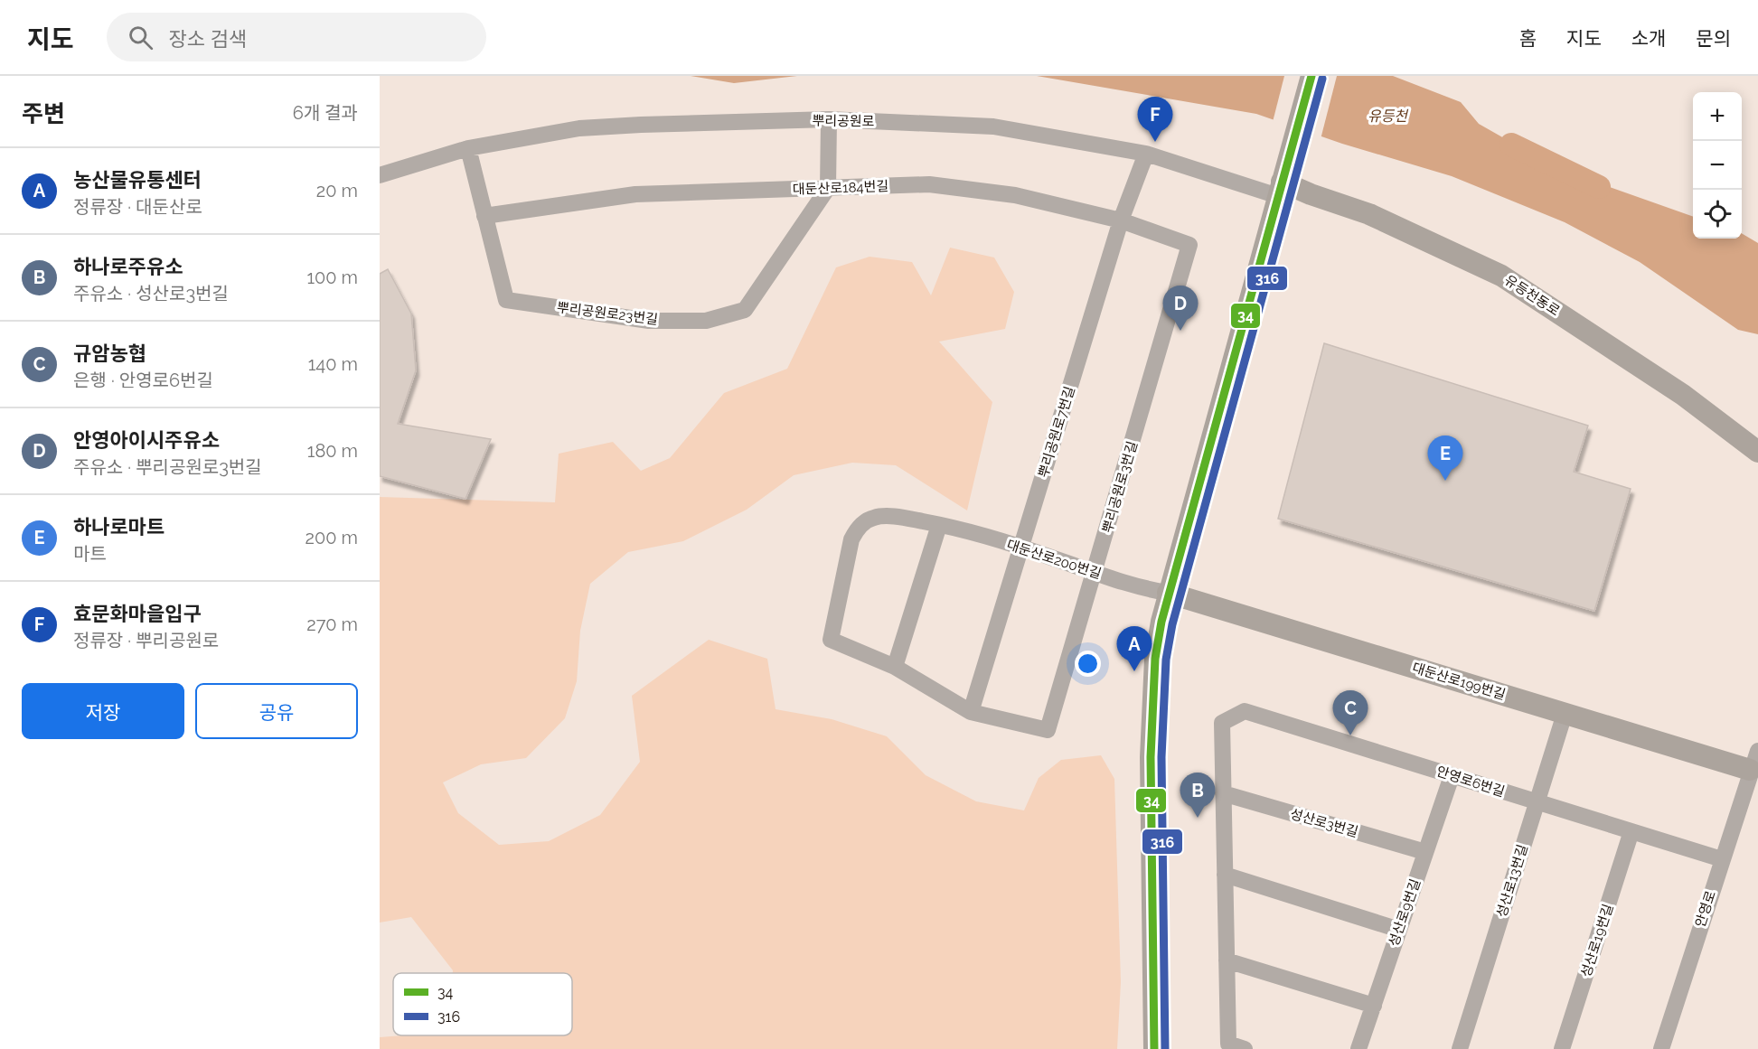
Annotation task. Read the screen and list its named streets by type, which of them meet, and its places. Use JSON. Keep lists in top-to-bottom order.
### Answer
{
  "streets": {
    "main road": ["유등천동로", "대둔산로199번길"],
    "street": [
      "뿌리공원로",
      "대둔산로184번길",
      "뿌리공원로23번길",
      "뿌리공원로7번길",
      "뿌리공원로3번길",
      "대둔산로200번길",
      "안영로6번길",
      "성산로3번길",
      "성산로13번길",
      "안영로",
      "성산로9번길",
      "성산로19번길"
    ]
  },
  "crossings": [
    ["뿌리공원로", "유등천동로"],
    ["뿌리공원로", "뿌리공원로23번길"],
    ["뿌리공원로", "뿌리공원로7번길"],
    ["대둔산로184번길", "뿌리공원로23번길"],
    ["대둔산로184번길", "뿌리공원로7번길"],
    ["대둔산로184번길", "뿌리공원로3번길"],
    ["뿌리공원로7번길", "대둔산로200번길"],
    ["뿌리공원로3번길", "대둔산로200번길"],
    ["대둔산로200번길", "대둔산로199번길"],
    ["대둔산로199번길", "성산로13번길"],
    ["대둔산로199번길", "안영로"],
    ["안영로6번길", "성산로3번길"],
    ["안영로6번길", "성산로13번길"],
    ["안영로6번길", "안영로"],
    ["안영로6번길", "성산로9번길"],
    ["안영로6번길", "성산로19번길"],
    ["성산로3번길", "성산로9번길"]
  ],
  "water": ["유등천"],
  "lines": ["transit line 34", "transit line 316"],
  "legend": ["34", "316"],
  "page": {
    "header": "지도",
    "search": "장소 검색",
    "nav": [
      "홈",
      "지도",
      "소개",
      "문의"
    ],
    "heading": ["주변", "6개 결과"],
    "map_buttons": ["+", "−"],
    "pins": [
      "F",
      "D",
      "E",
      "A",
      "C",
      "B"
    ],
    "list": [
      {
        "mark": "A",
        "name": "농산물유통센터",
        "note": "정류장 · 대둔산로",
        "value": "20 m"
      },
      {
        "mark": "B",
        "name": "하나로주유소",
        "note": "주유소 · 성산로3번길",
        "value": "100 m"
      },
      {
        "mark": "C",
        "name": "규암농협",
        "note": "은행 · 안영로6번길",
        "value": "140 m"
      },
      {
        "mark": "D",
        "name": "안영아이시주유소",
        "note": "주유소 · 뿌리공원로3번길",
        "value": "180 m"
      },
      {
        "mark": "E",
        "name": "하나로마트",
        "note": "마트",
        "value": "200 m"
      },
      {
        "mark": "F",
        "name": "효문화마을입구",
        "note": "정류장 · 뿌리공원로",
        "value": "270 m"
      }
    ],
    "buttons": ["저장", "공유"]
  }
}
